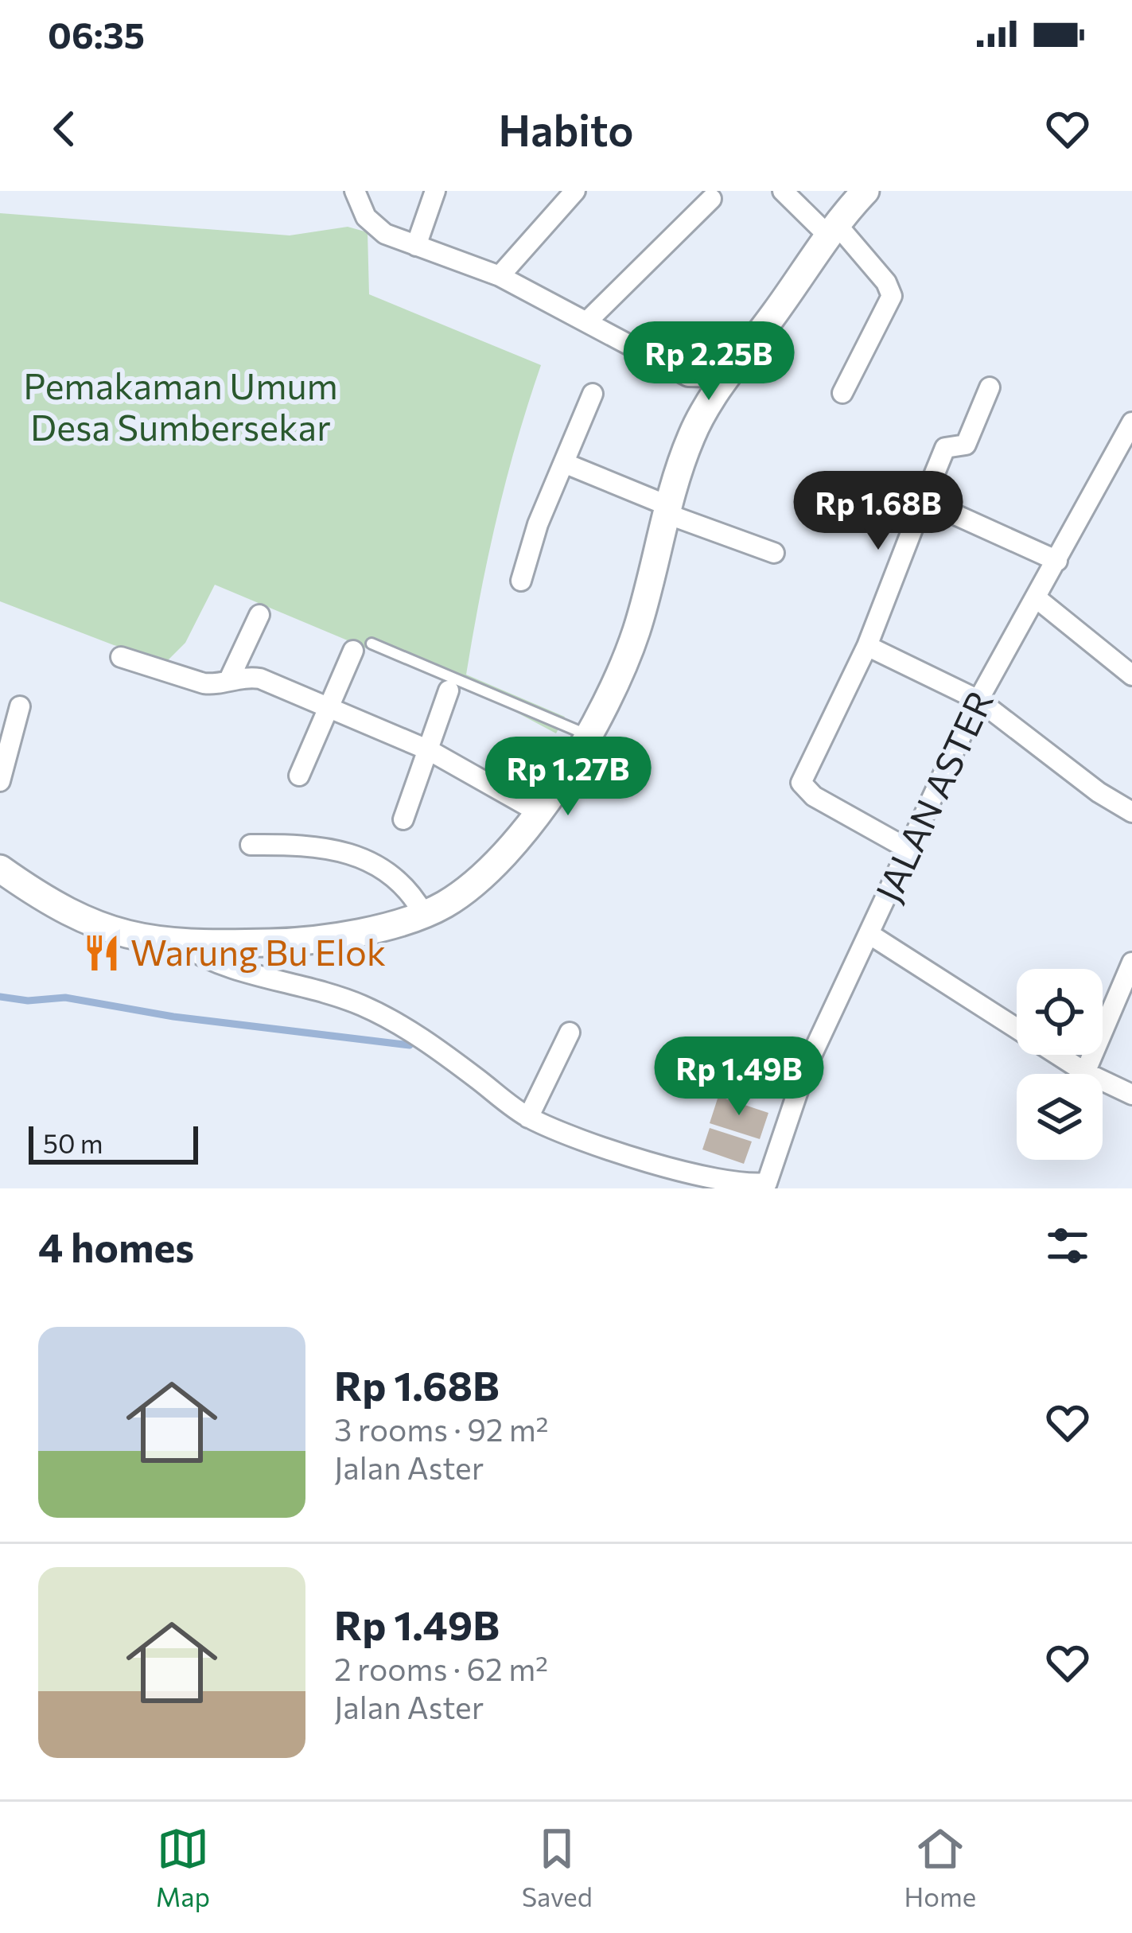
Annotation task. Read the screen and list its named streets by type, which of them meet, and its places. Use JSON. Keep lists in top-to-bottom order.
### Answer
{
  "streets": {
    "street": ["JALAN ASTER"]
  },
  "parks": ["Pemakaman Umum Desa Sumbersekar"],
  "places": {
    "restaurant": ["Warung Bu Elok"]
  },
  "scale_bar": "50 m",
  "page": {
    "status": "06:35",
    "header": "Habito",
    "price": [
      "Rp 2.25B",
      "Rp 1.68B",
      "Rp 1.27B",
      "Rp 1.49B"
    ],
    "scale": "50 m",
    "heading": "4 homes",
    "list": [
      {
        "name": "Rp 1.68B",
        "note": "3 rooms · 92 m² · Jalan Aster"
      },
      {
        "name": "Rp 1.49B",
        "note": "2 rooms · 62 m² · Jalan Aster"
      }
    ],
    "tabs": ["Map", "Saved", "Home"]
  }
}
